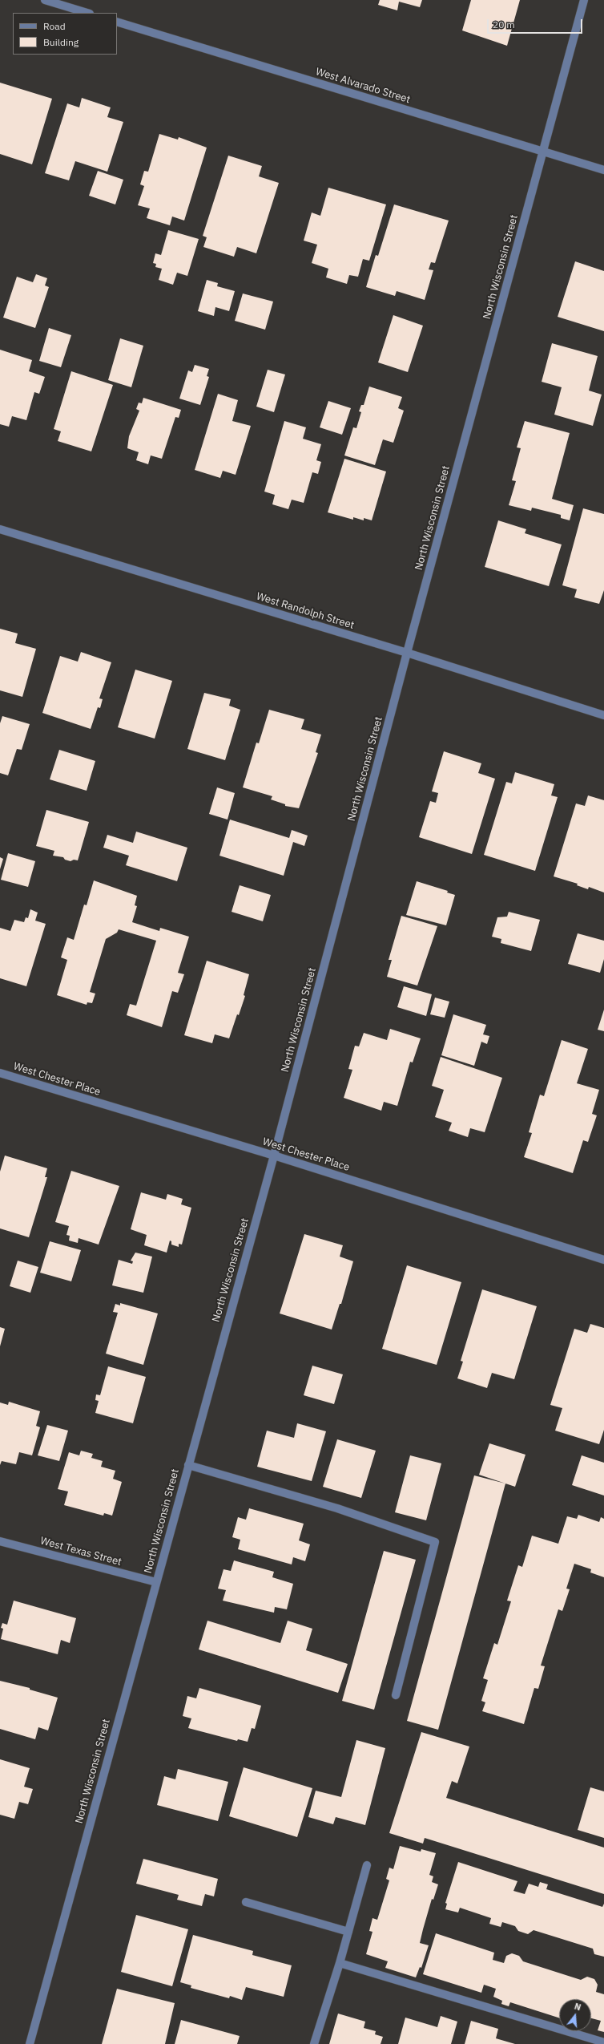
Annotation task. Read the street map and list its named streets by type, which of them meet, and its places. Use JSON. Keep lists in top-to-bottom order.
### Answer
{
  "streets": {
    "street": [
      "West Alvarado Street",
      "North Wisconsin Street",
      "West Randolph Street",
      "West Chester Place",
      "West Texas Street"
    ]
  },
  "crossings": [
    ["West Alvarado Street", "North Wisconsin Street"],
    ["North Wisconsin Street", "West Randolph Street"],
    ["North Wisconsin Street", "West Chester Place"],
    ["North Wisconsin Street", "West Texas Street"]
  ],
  "legend": ["Road", "Building"],
  "scale_bar": "20 m",
  "north": "top"
}
